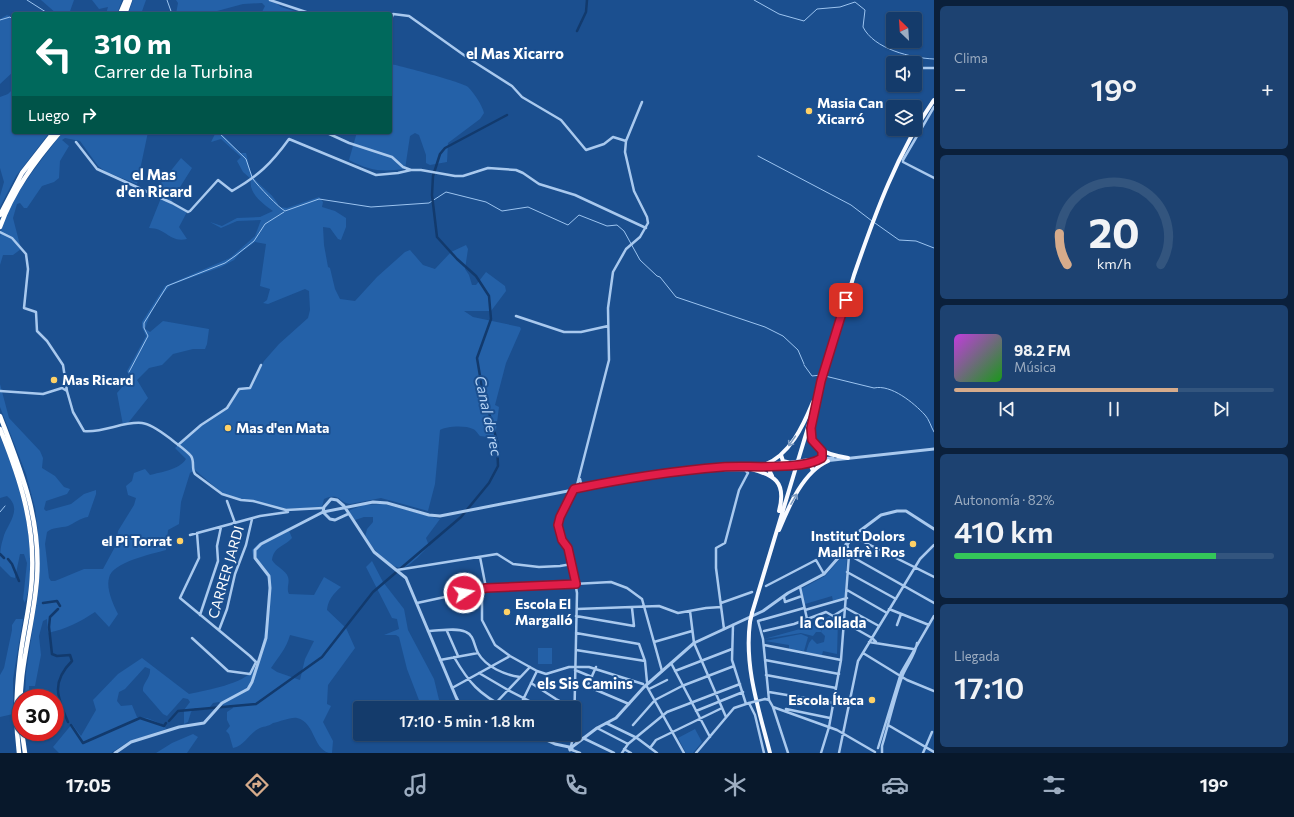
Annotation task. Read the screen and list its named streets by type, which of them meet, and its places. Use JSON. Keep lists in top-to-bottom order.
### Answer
{
  "streets": {
    "street": ["CARRER JARDI"]
  },
  "districts": [
    "el Mas Xicarro",
    "el Mas d'en Ricard",
    "la Collada",
    "els Sis Camins"
  ],
  "water": ["Canal de rec"],
  "places": [
    "Masia Can Xicarró",
    "Mas Ricard",
    "Mas d'en Mata",
    "el Pi Torrat",
    "Institut Dolors Mallafrè i Ros",
    "Escola El Margalló",
    "Escola Ítaca"
  ],
  "north": "top left",
  "page": {
    "tile": [
      "Clima",
      ["Autonomía · 82%", "410 km"],
      ["Llegada", "17:10"]
    ],
    "turn": ["310 m", "Carrer de la Turbina"],
    "heat": ["−", "19°", "+"],
    "then": "Luego",
    "song": ["98.2 FM", "Música"],
    "limit": "30",
    "trip": "17:10 · 5 min · 1.8 km",
    "tabs": ["17:05", "19°"],
    "gauge": ["20", "km/h"]
  }
}
